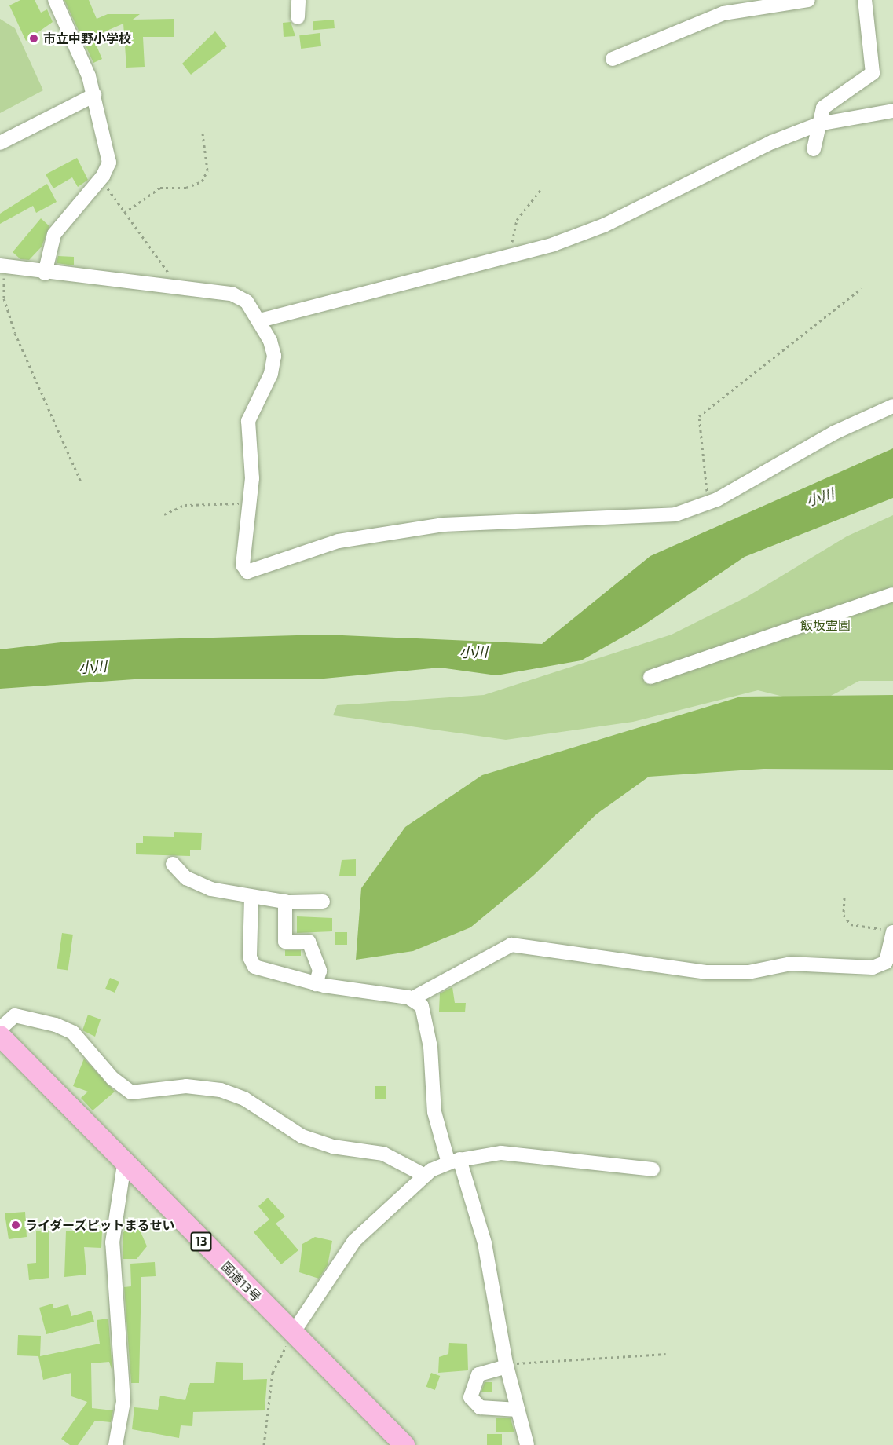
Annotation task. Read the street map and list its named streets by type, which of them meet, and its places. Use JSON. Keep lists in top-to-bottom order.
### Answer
{
  "streets": {
    "highway": ["13", "国道13号"]
  },
  "water": ["小川"],
  "parks": ["飯坂霊園"],
  "places": ["市立中野小学校", "ライダーズピットまるせい"]
}
